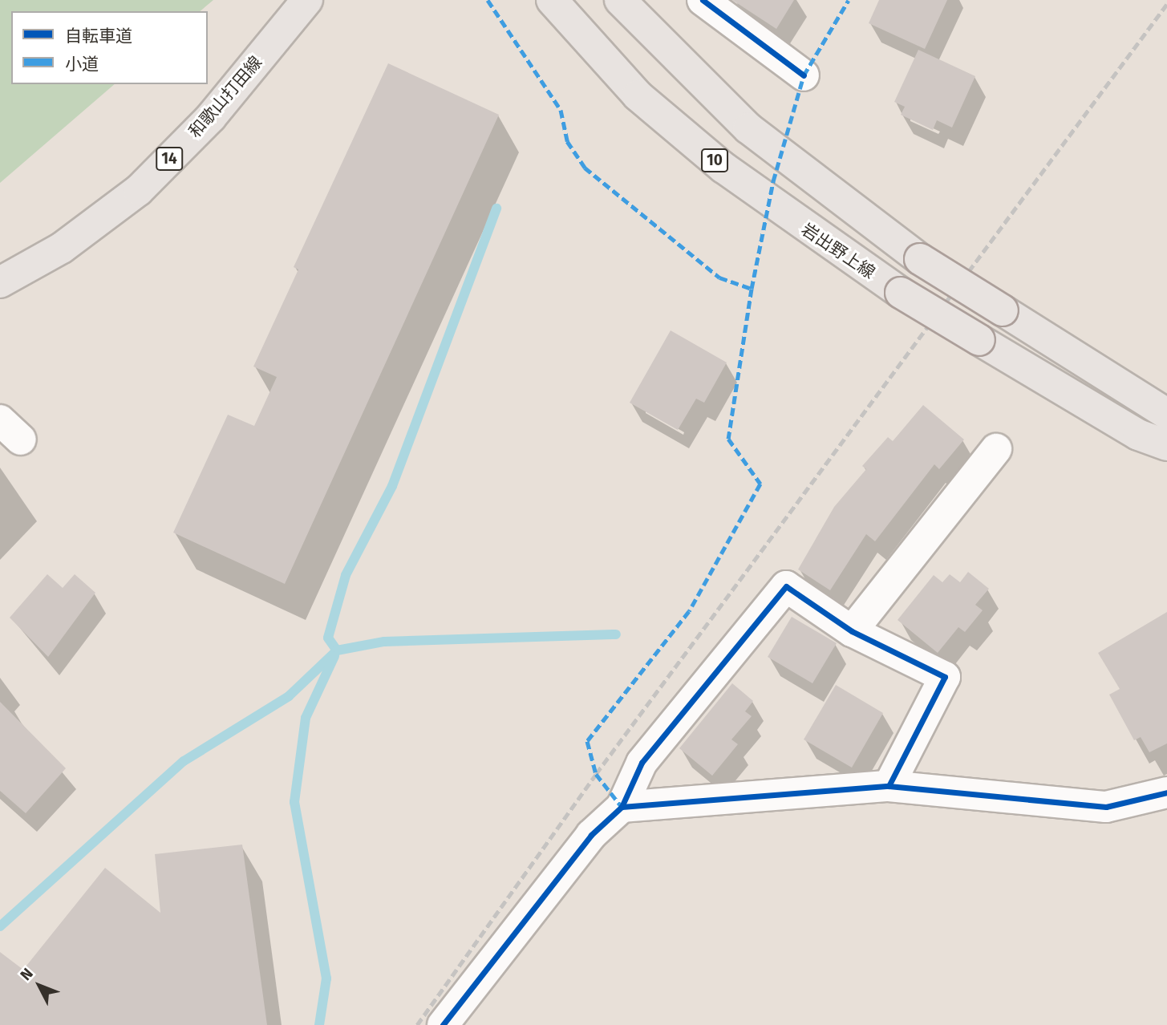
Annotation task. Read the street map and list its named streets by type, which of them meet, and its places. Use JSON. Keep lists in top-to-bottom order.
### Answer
{
  "streets": {
    "main road": [
      "和歌山打田線",
      "14",
      "10",
      "岩出野上線"
    ]
  },
  "legend": ["自転車道", "小道"],
  "north": "top left"
}
